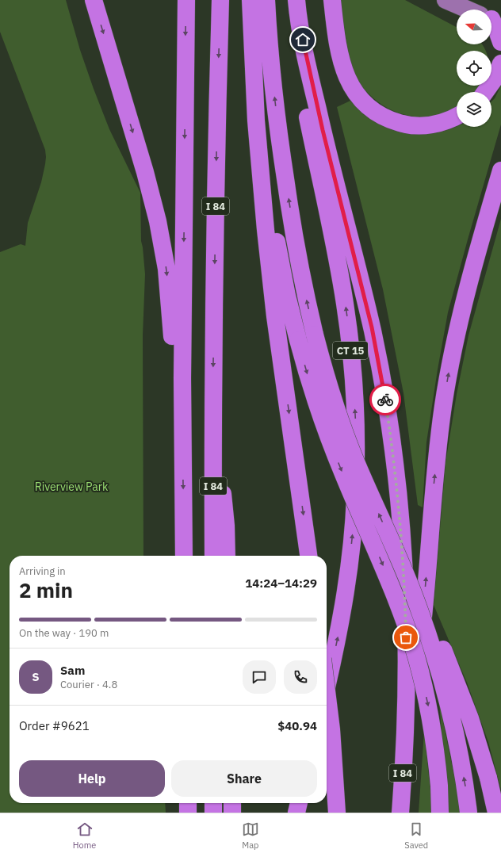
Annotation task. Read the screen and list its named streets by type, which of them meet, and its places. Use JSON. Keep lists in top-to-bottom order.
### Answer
{
  "streets": {
    "highway": ["I 84", "CT 15"]
  },
  "parks": ["Riverview Park"],
  "north": "left",
  "page": {
    "heading": ["2 min", "Arriving in", "14:24–14:29"],
    "panel": [
      "Sam",
      "Courier · 4.8",
      "Order #9621",
      "$40.94"
    ],
    "bar": "On the way · 190 m",
    "round": "S",
    "buttons": ["Help", "Share"],
    "tabs": ["Home", "Map", "Saved"]
  }
}
